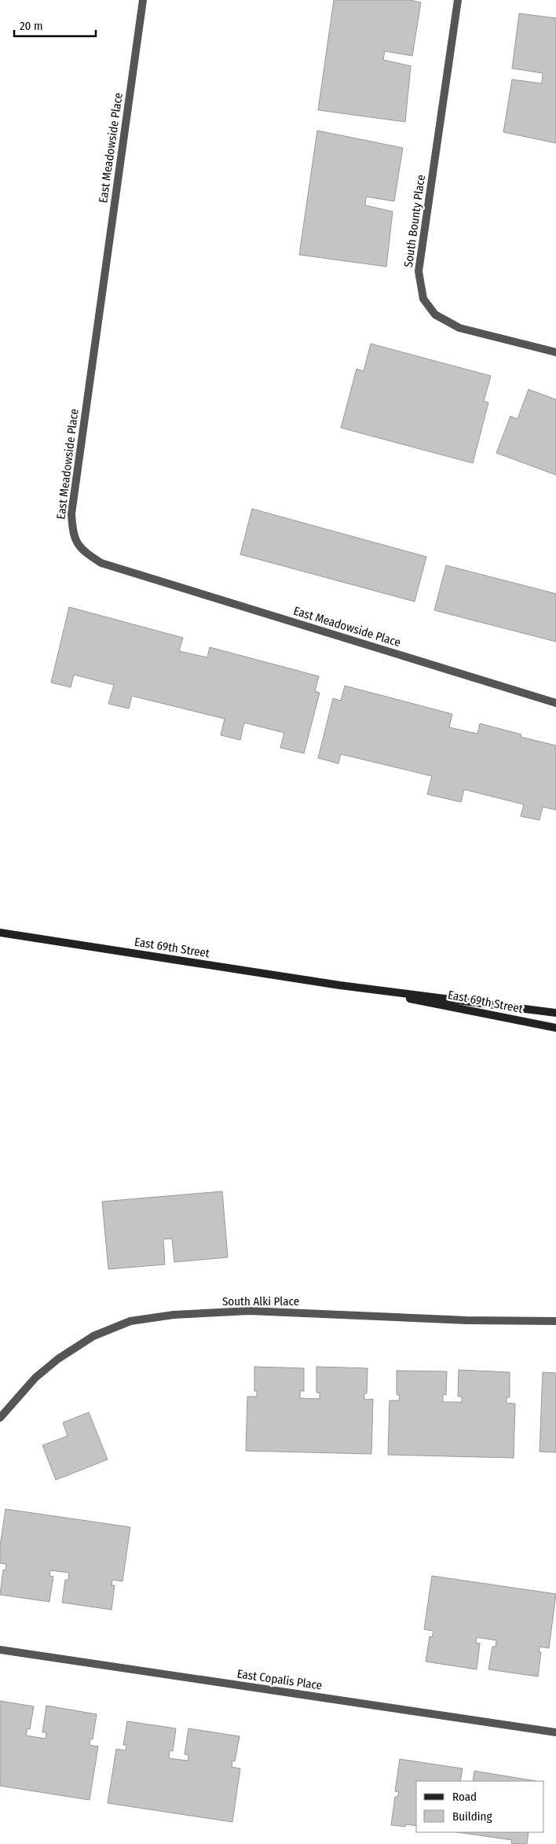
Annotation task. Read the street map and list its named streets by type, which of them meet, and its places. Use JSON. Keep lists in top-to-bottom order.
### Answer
{
  "streets": {
    "main road": ["East 69th Street"],
    "street": [
      "East Meadowside Place",
      "South Bounty Place",
      "South Alki Place",
      "East Copalis Place"
    ]
  },
  "legend": ["Road", "Building"],
  "scale_bar": "20 m"
}
